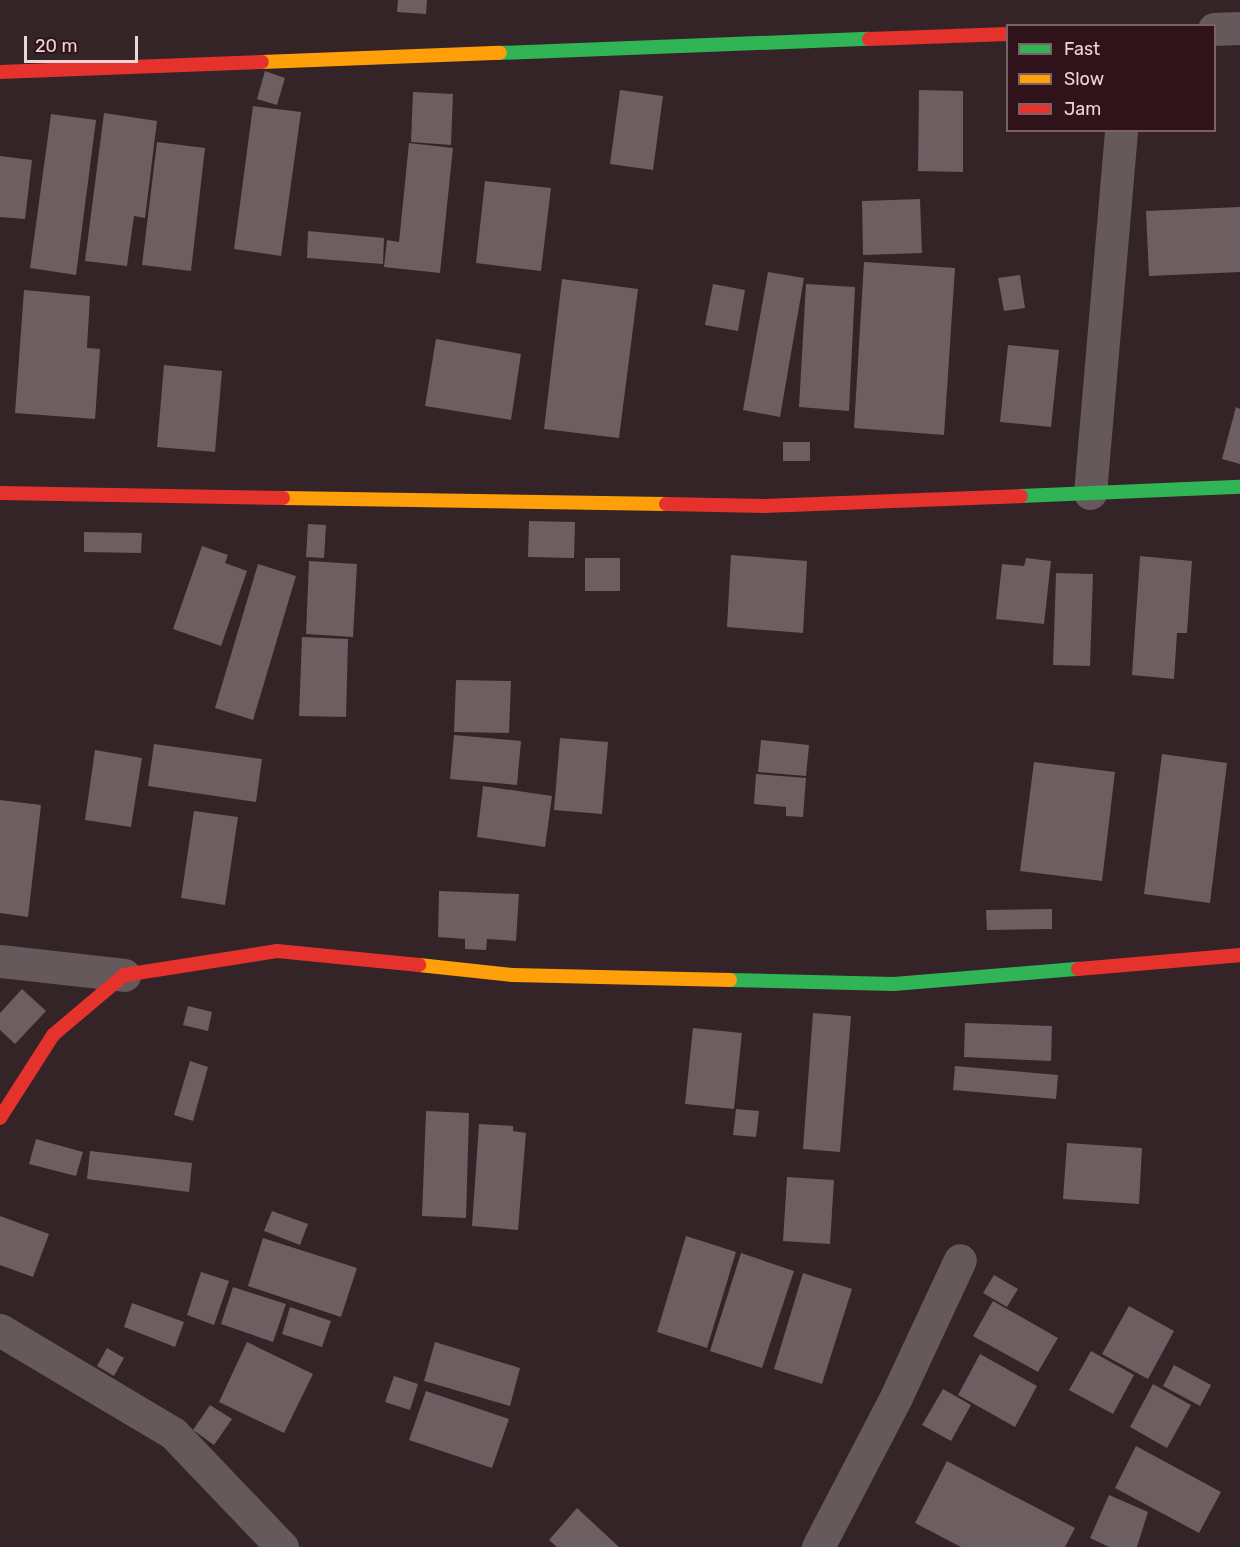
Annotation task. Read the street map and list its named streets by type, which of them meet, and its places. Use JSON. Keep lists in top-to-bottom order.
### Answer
{
  "legend": ["Fast", "Slow", "Jam"],
  "scale_bar": "20 m"
}
